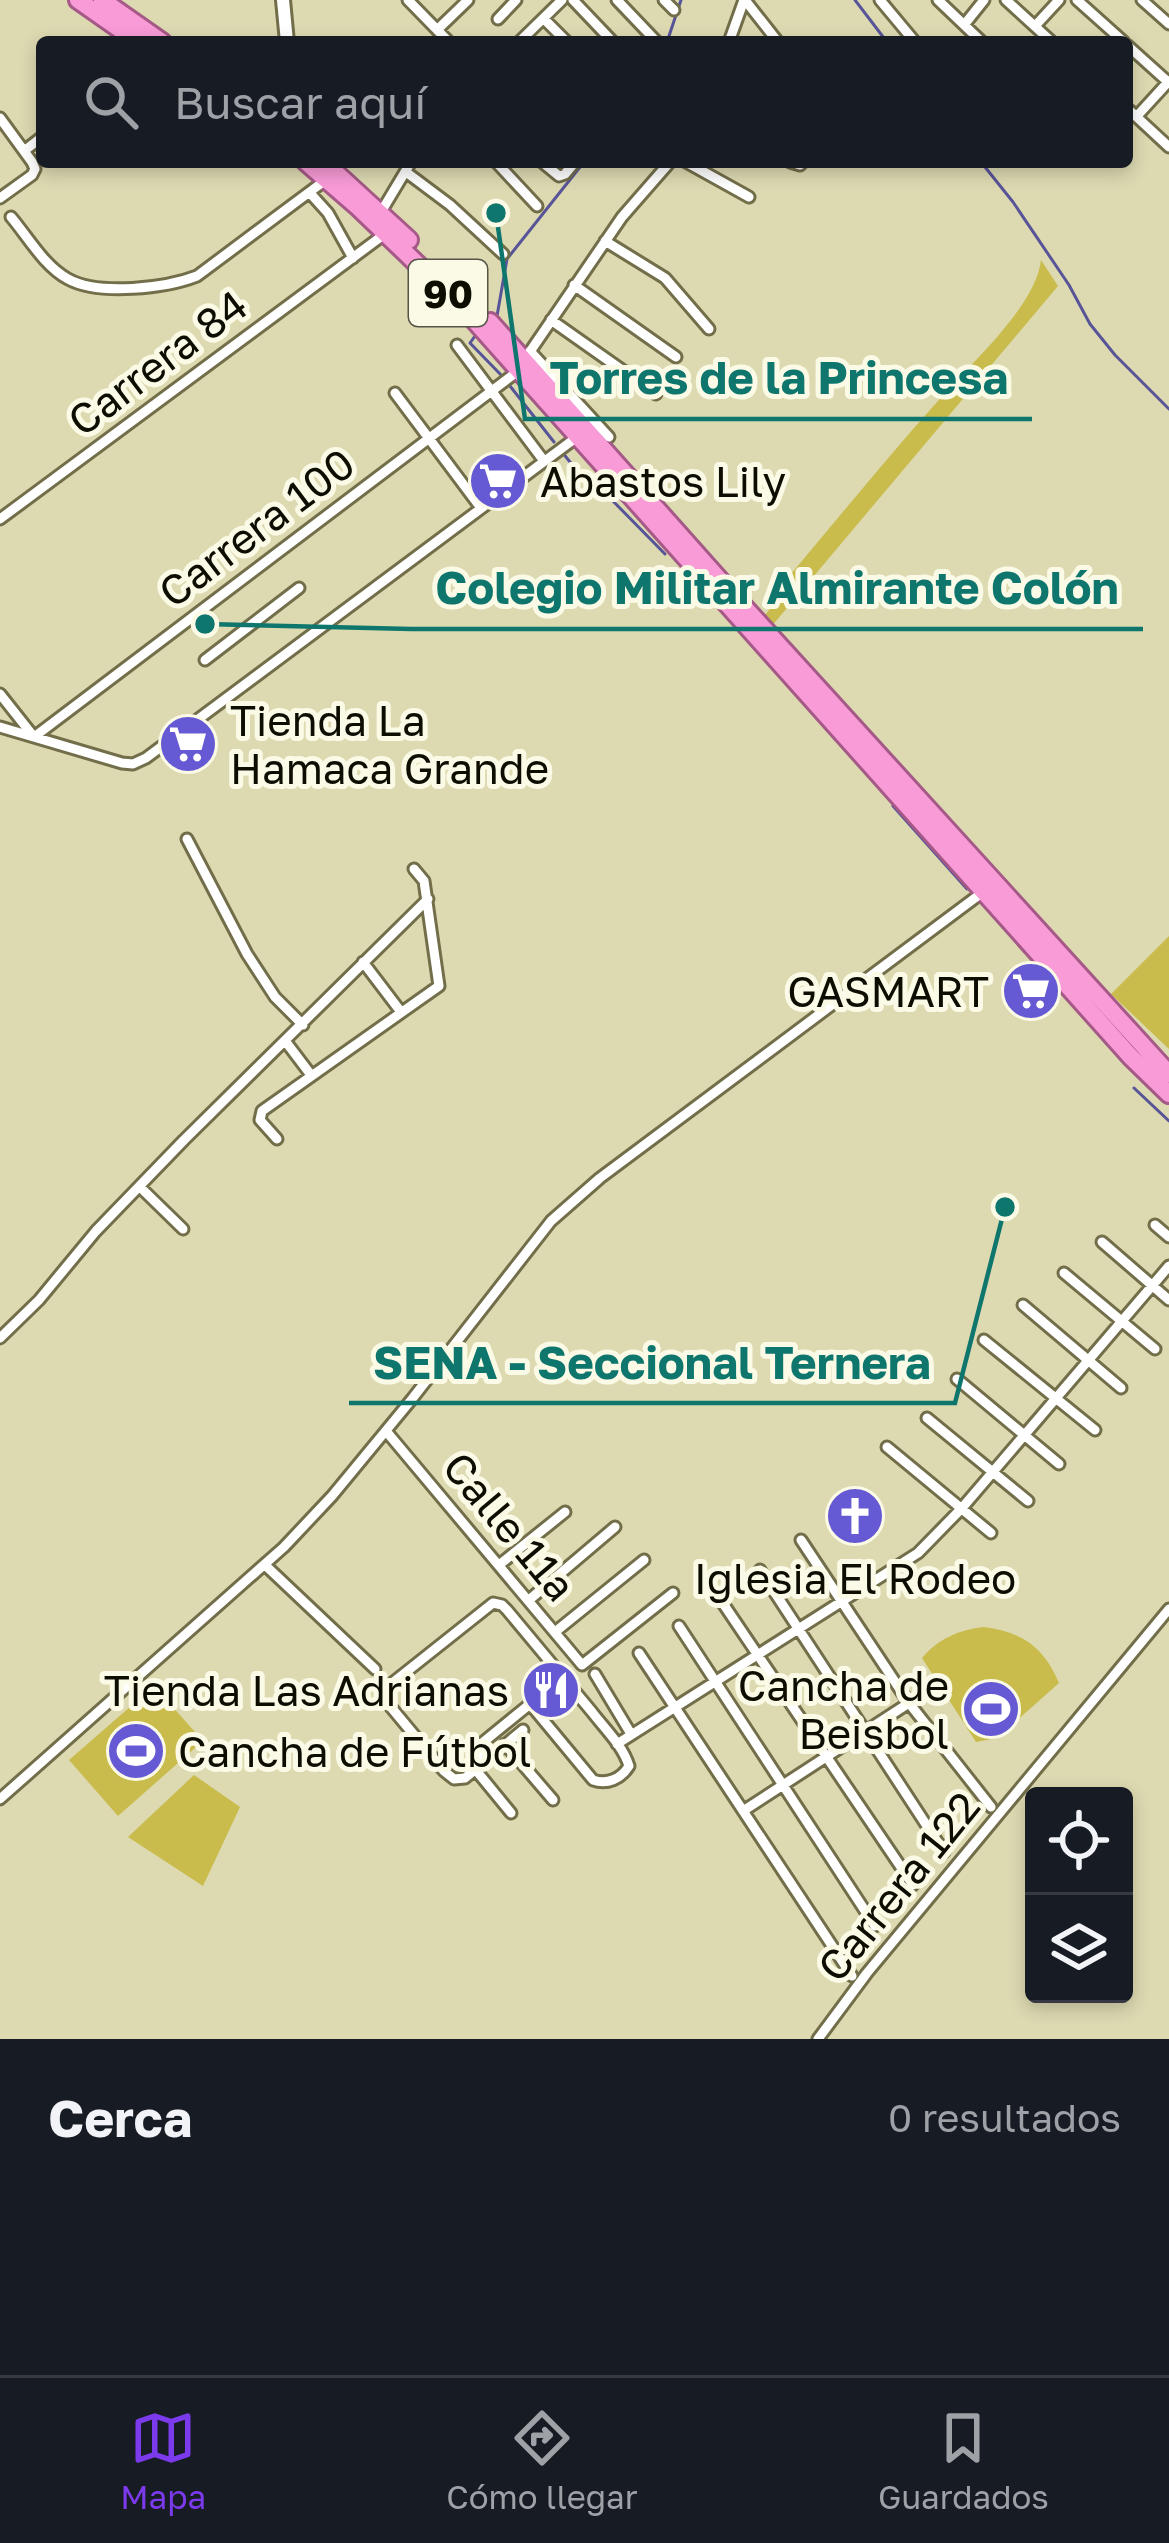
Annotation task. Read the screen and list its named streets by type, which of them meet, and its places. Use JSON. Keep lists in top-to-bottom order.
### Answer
{
  "streets": {
    "highway": ["90"],
    "street": [
      "Carrera 84",
      "Carrera 100",
      "Calle 11a",
      "Carrera 122"
    ]
  },
  "crossings": [
    ["90", "Carrera 84"],
    ["90", "Carrera 100"]
  ],
  "places": {
    "other": ["Torres de la Princesa", "Colegio Militar Almirante Colón", "SENA - Seccional Ternera"],
    "supermarket": ["Abastos Lily", "Tienda La Hamaca Grande", "GASMART"],
    "church": ["Iglesia El Rodeo"],
    "restaurant": ["Tienda Las Adrianas"],
    "sports": ["Cancha de Beisbol", "Cancha de Fútbol"]
  },
  "page": {
    "search": "Buscar aquí",
    "heading": ["Cerca", "0 resultados"],
    "nav": ["Mapa", "Cómo llegar", "Guardados"]
  }
}
